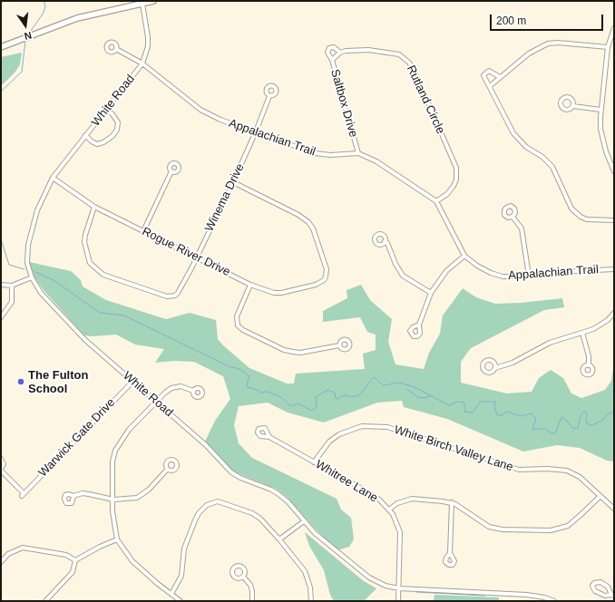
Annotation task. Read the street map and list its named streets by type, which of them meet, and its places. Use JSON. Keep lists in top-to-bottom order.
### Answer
{
  "streets": {
    "street": [
      "Rutland Circle",
      "White Road",
      "Saltbox Drive",
      "Appalachian Trail",
      "Winema Drive",
      "Rogue River Drive",
      "Warwick Gate Drive",
      "White Birch Valley Lane",
      "Whitree Lane"
    ]
  },
  "crossings": [
    ["Rutland Circle", "Saltbox Drive"],
    ["Rutland Circle", "Appalachian Trail"],
    ["White Road", "Appalachian Trail"],
    ["White Road", "Rogue River Drive"],
    ["White Road", "Warwick Gate Drive"],
    ["White Road", "Whitree Lane"],
    ["Saltbox Drive", "Appalachian Trail"],
    ["Appalachian Trail", "Winema Drive"],
    ["Winema Drive", "Rogue River Drive"],
    ["White Birch Valley Lane", "Whitree Lane"]
  ],
  "places": ["The Fulton School"],
  "scale_bar": "200 m",
  "north": "bottom"
}
